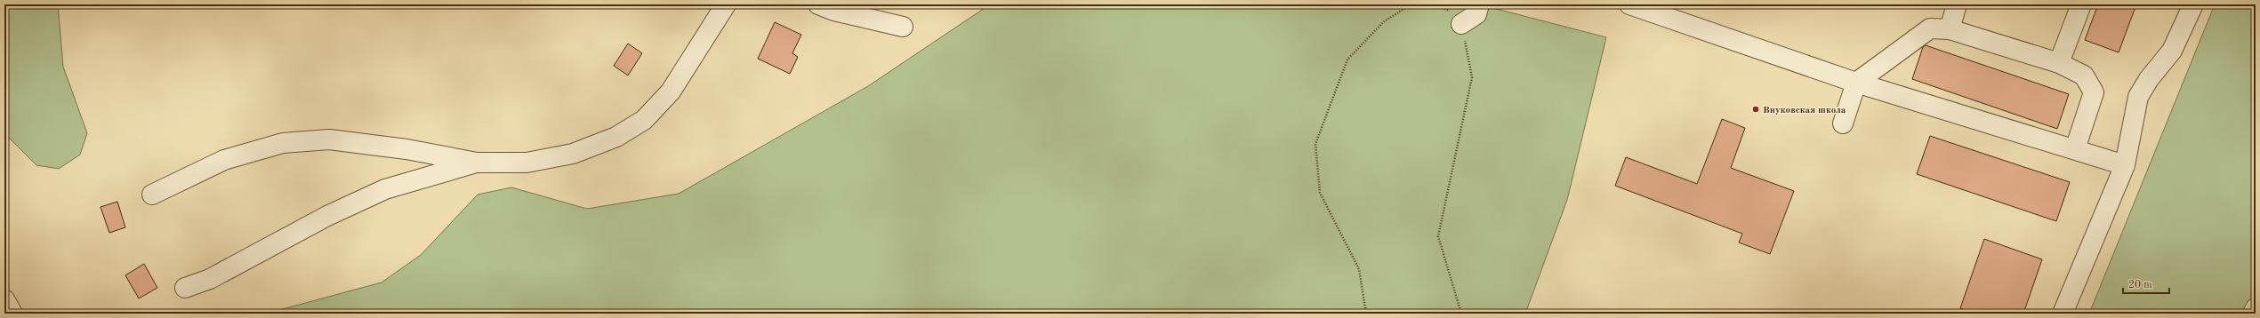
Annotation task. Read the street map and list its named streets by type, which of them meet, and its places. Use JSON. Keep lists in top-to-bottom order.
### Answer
{
  "places": ["Внуковская школа"],
  "scale_bar": "20 m"
}
